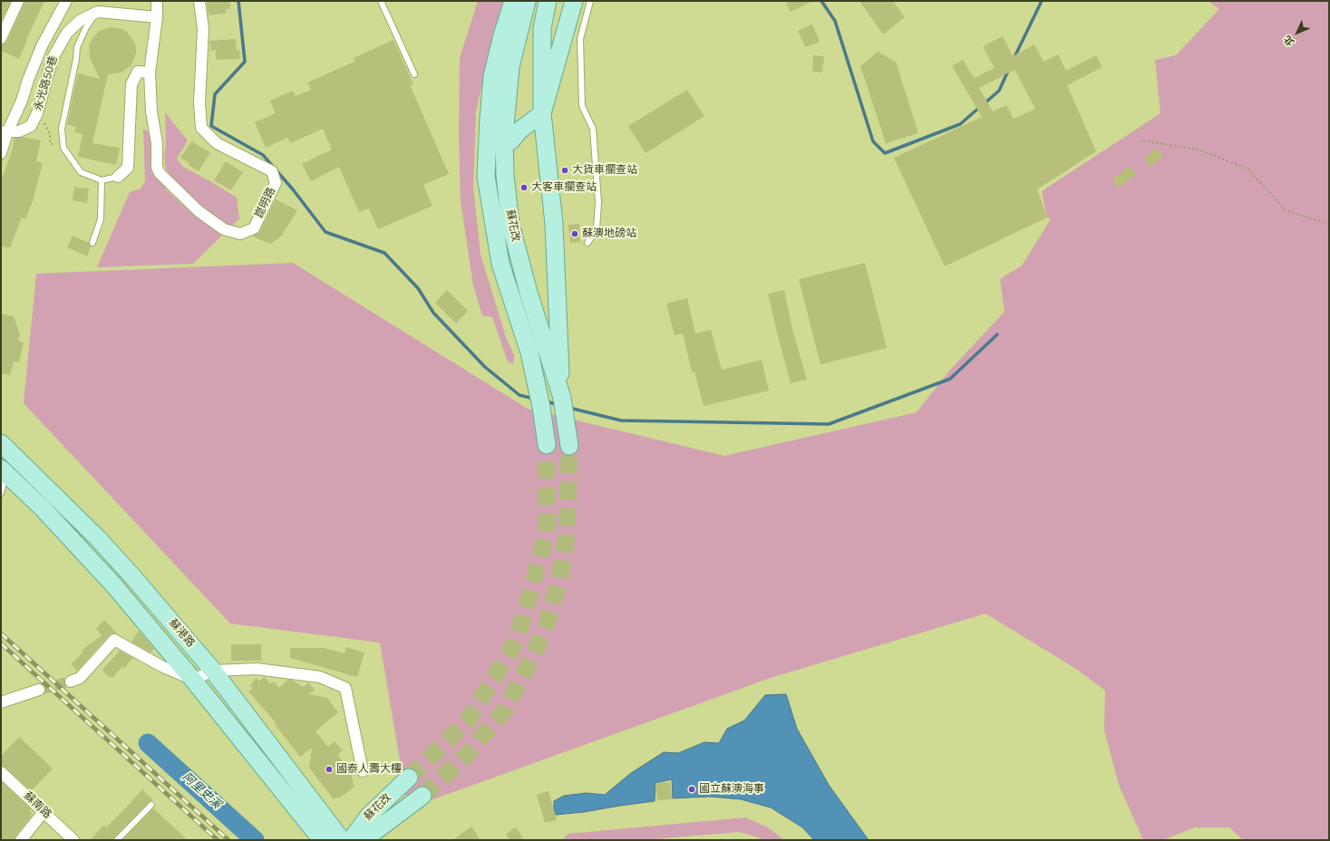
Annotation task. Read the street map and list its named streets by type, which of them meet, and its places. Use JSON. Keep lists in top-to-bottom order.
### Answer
{
  "streets": {
    "main road": ["蘇花改", "蘇港路"],
    "street": ["永光路50巷", "崑明路", "蘇南路"]
  },
  "water": ["阿里史溪"],
  "places": [
    "大貨車攔查站",
    "大客車攔查站",
    "蘇澳地磅站",
    "國泰人壽大樓",
    "國立蘇澳海事"
  ],
  "north": "bottom left"
}
